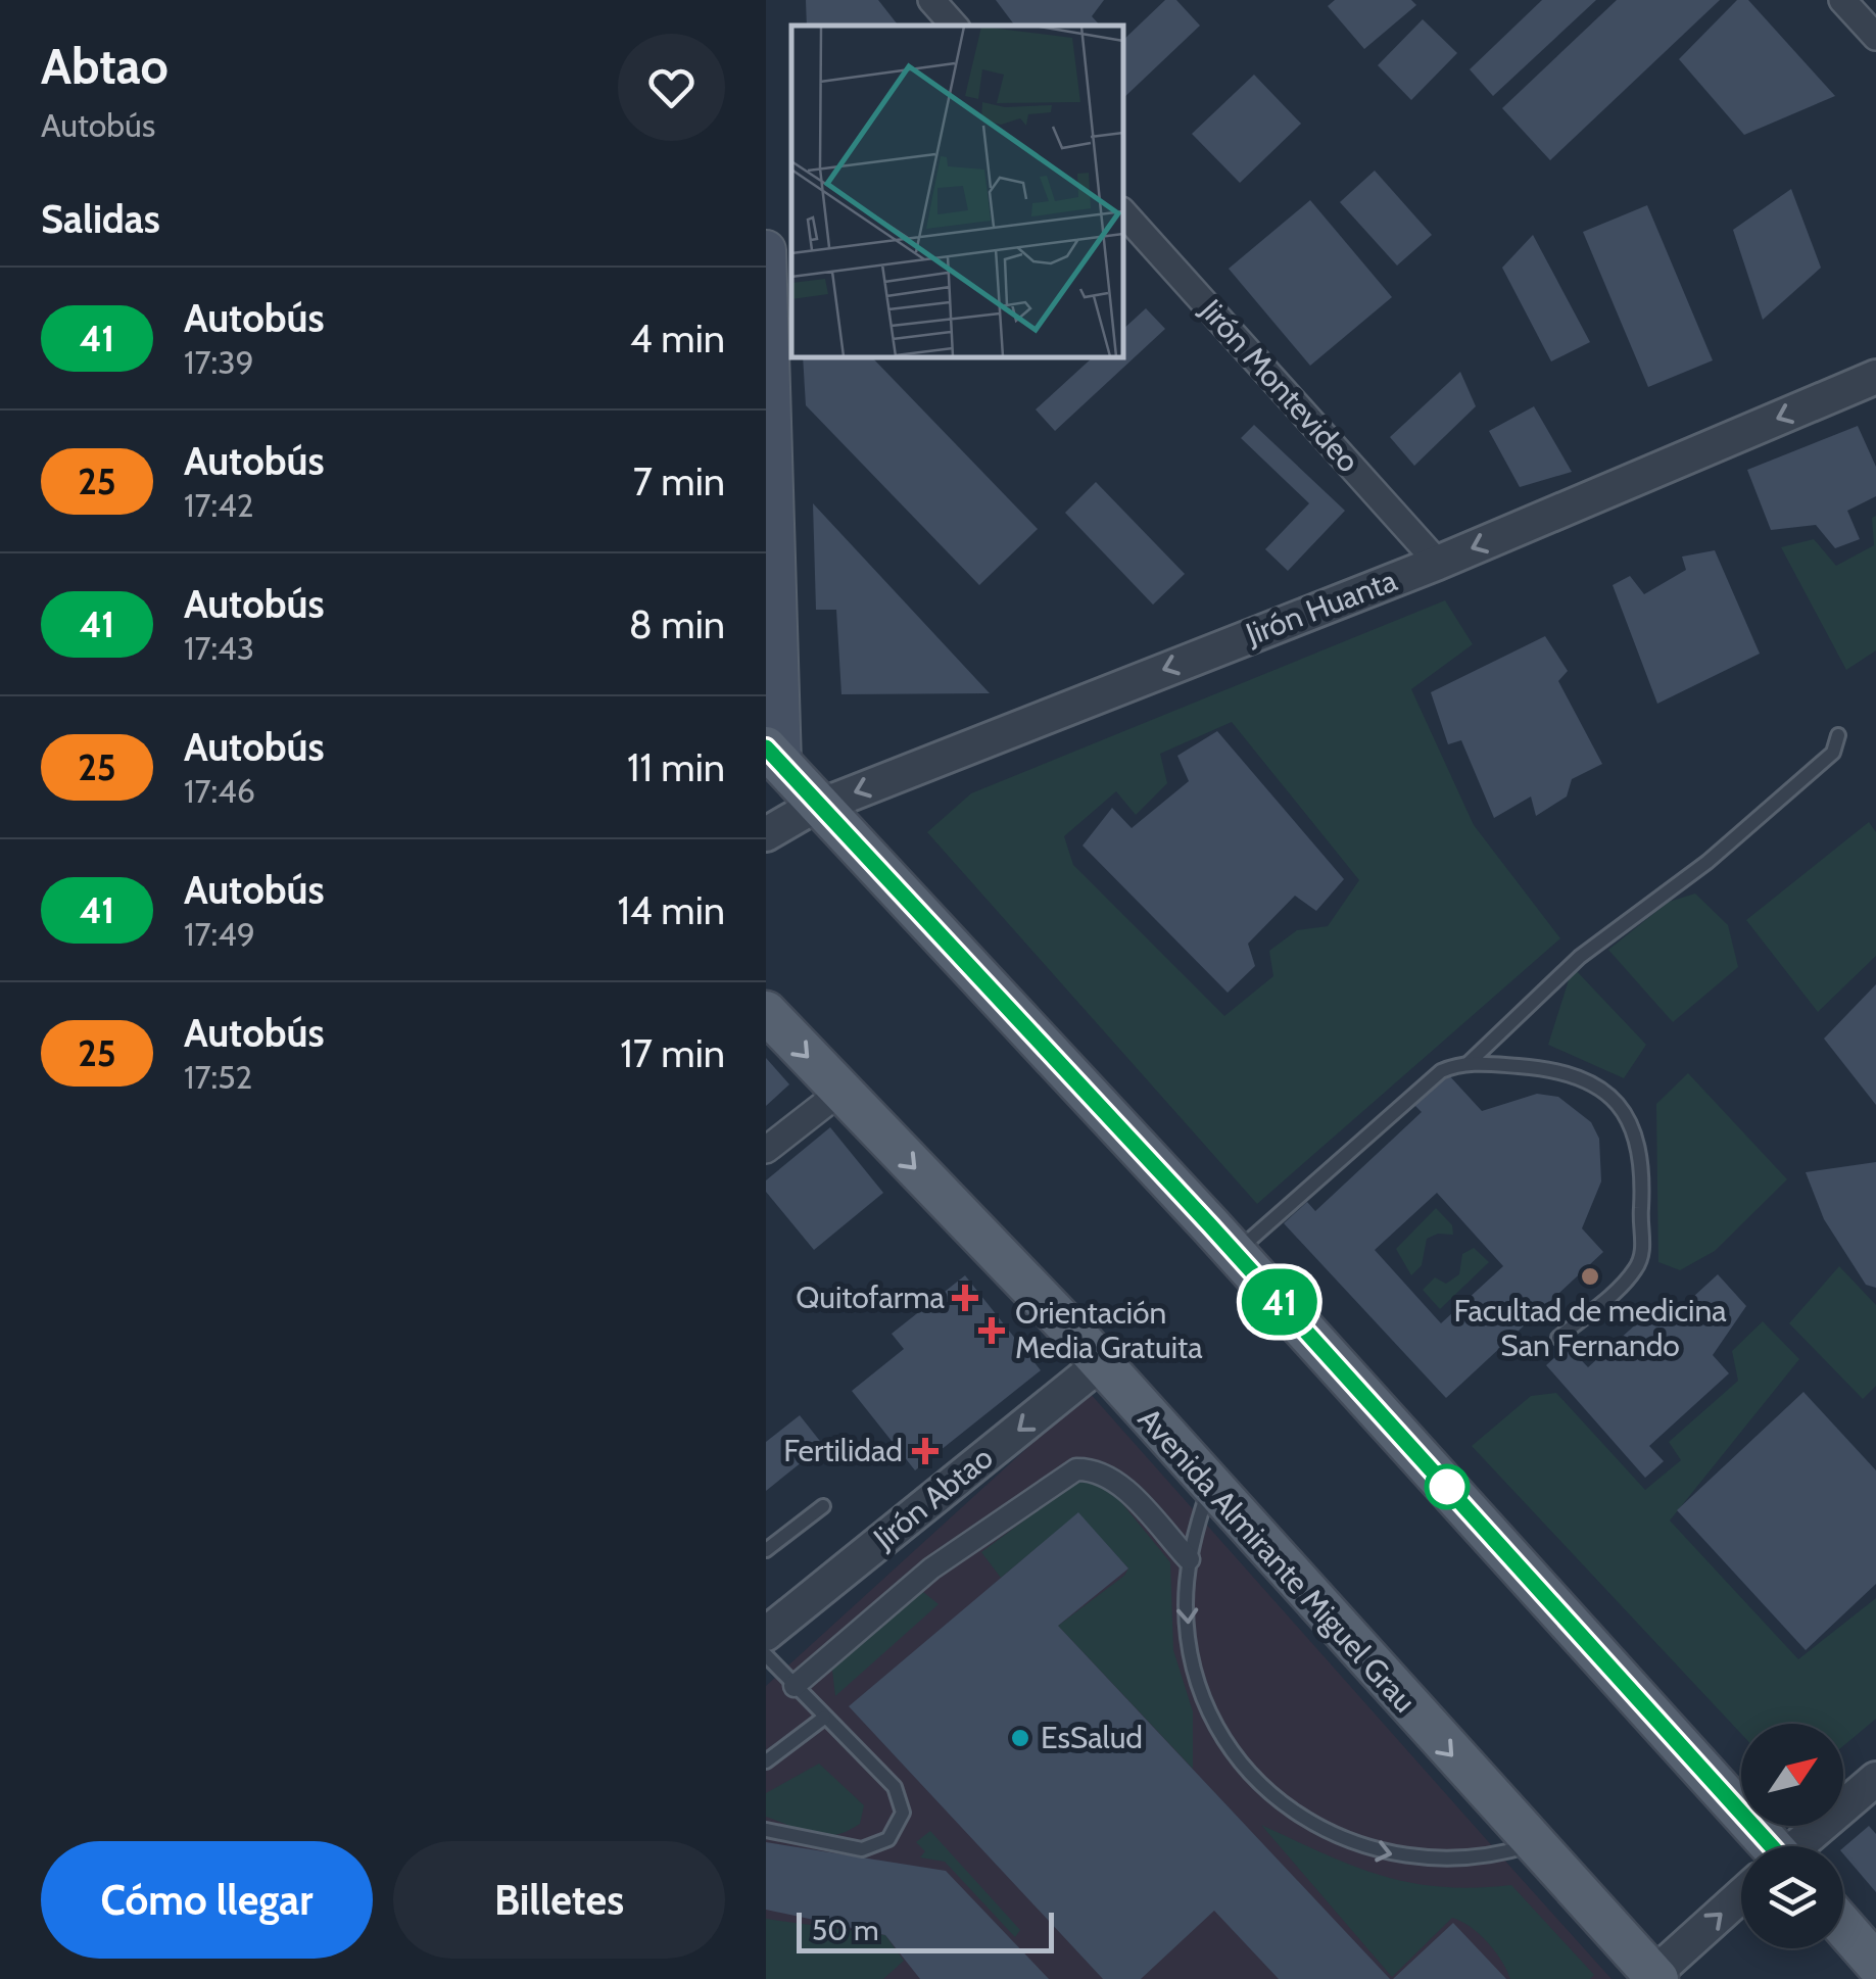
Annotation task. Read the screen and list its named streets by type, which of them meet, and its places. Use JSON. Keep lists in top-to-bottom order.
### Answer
{
  "streets": {
    "main road": ["Avenida Almirante Miguel Grau"],
    "street": ["Jirón Montevideo", "Jirón Huanta", "Jirón Abtao"]
  },
  "crossings": [
    ["Jirón Montevideo", "Jirón Huanta"],
    ["Jirón Abtao", "Avenida Almirante Miguel Grau"]
  ],
  "one_way": ["Jirón Huanta", "Jirón Abtao"],
  "places": {
    "other": ["Facultad de medicina San Fernando", "EsSalud"],
    "health": ["Quitofarma", "Orientación Media Gratuita", "Fertilidad"]
  },
  "lines": ["bus line 41"],
  "scale_bar": "50 m",
  "north": "top right",
  "page": {
    "heading": [
      ["Abtao", "Autobús"],
      "Salidas"
    ],
    "on_map": "41",
    "list": [
      {
        "mark": "41",
        "name": "Autobús",
        "note": "17:39",
        "value": "4 min"
      },
      {
        "mark": "25",
        "name": "Autobús",
        "note": "17:42",
        "value": "7 min"
      },
      {
        "mark": "41",
        "name": "Autobús",
        "note": "17:43",
        "value": "8 min"
      },
      {
        "mark": "25",
        "name": "Autobús",
        "note": "17:46",
        "value": "11 min"
      },
      {
        "mark": "41",
        "name": "Autobús",
        "note": "17:49",
        "value": "14 min"
      },
      {
        "mark": "25",
        "name": "Autobús",
        "note": "17:52",
        "value": "17 min"
      }
    ],
    "buttons": ["Cómo llegar", "Billetes"],
    "scale": "50 m"
  }
}
